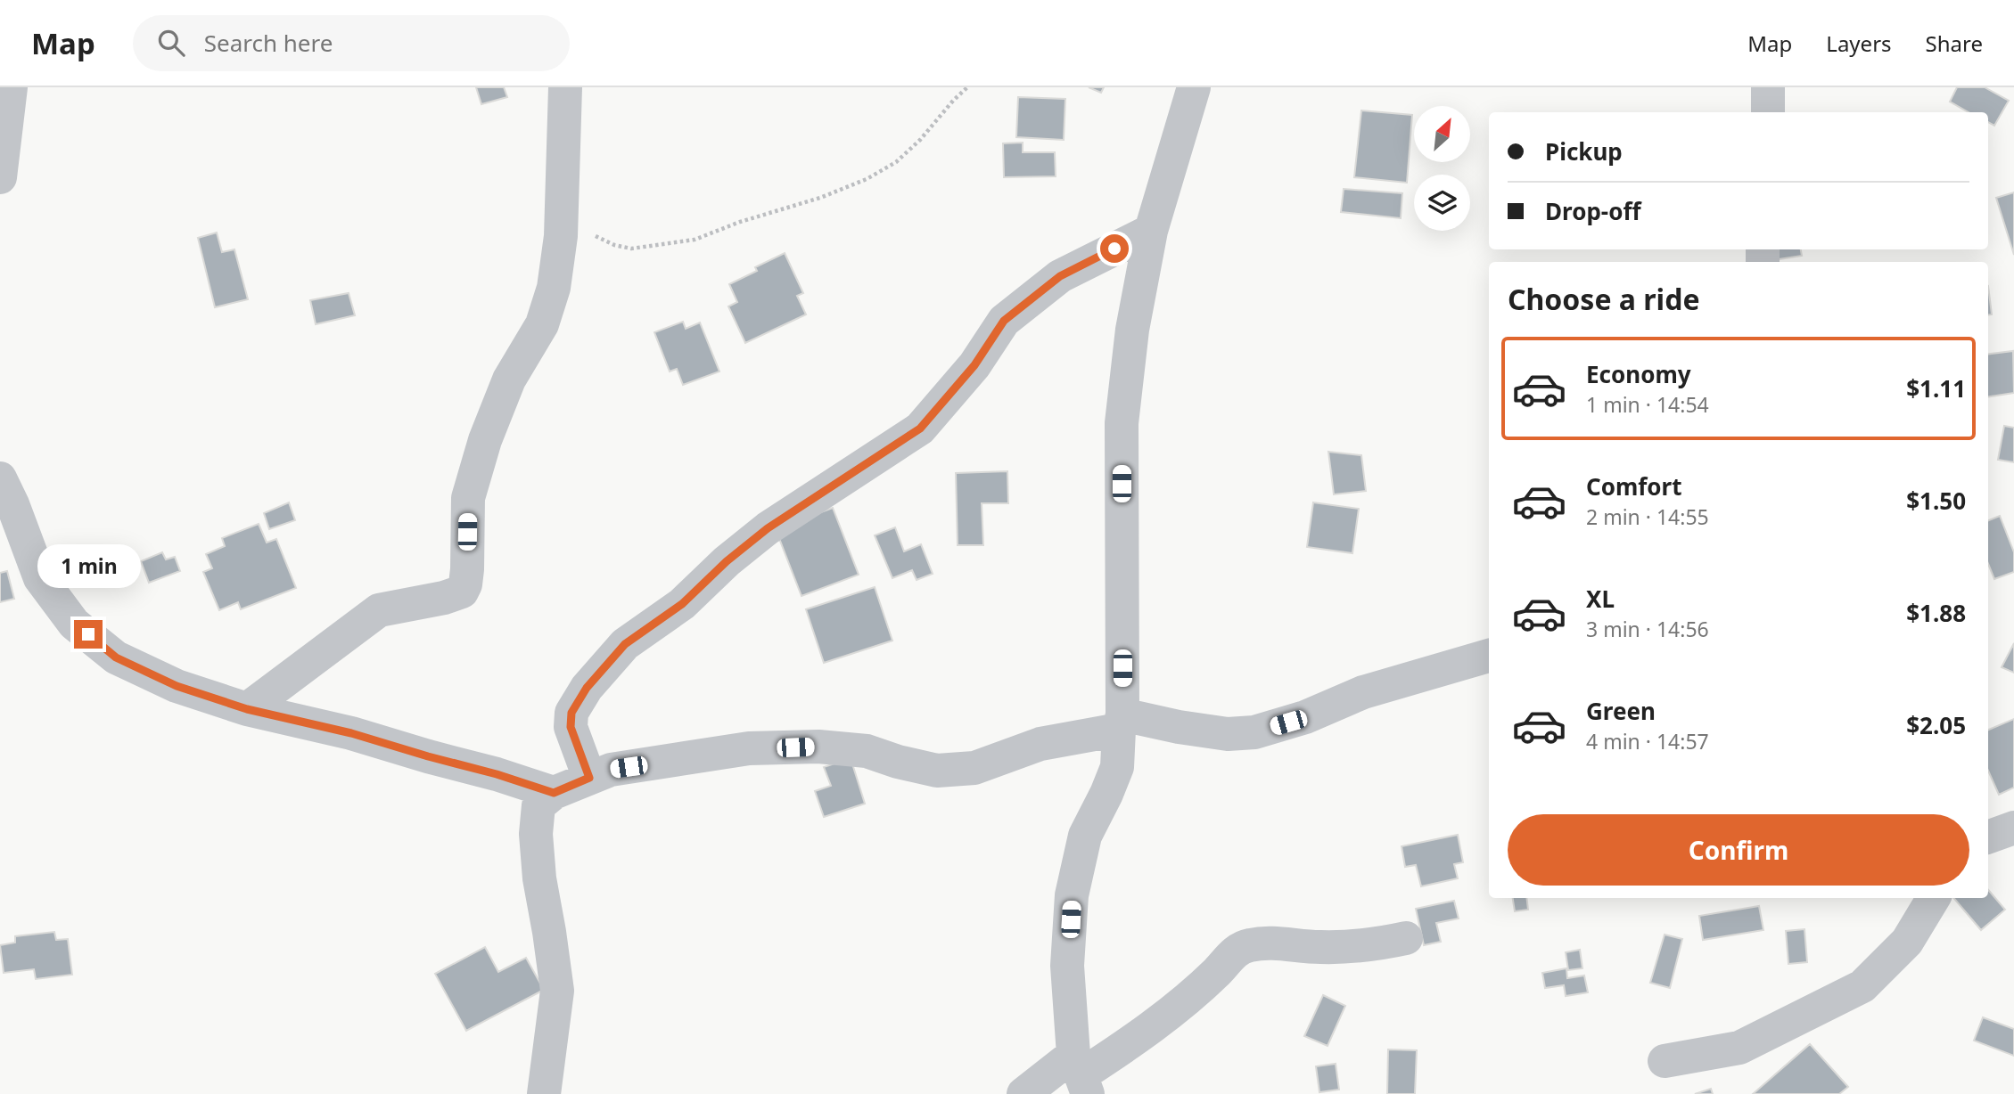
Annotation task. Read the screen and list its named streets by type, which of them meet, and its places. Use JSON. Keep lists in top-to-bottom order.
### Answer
{
  "north": "top right",
  "page": {
    "header": "Map",
    "search": "Search here",
    "nav": ["Map", "Layers", "Share"],
    "banner": ["Pickup", "Drop-off"],
    "heading": "Choose a ride",
    "list": [
      {
        "name": "Economy",
        "note": "1 min · 14:54",
        "value": "$1.11"
      },
      {
        "name": "Comfort",
        "note": "2 min · 14:55",
        "value": "$1.50"
      },
      {
        "name": "XL",
        "note": "3 min · 14:56",
        "value": "$1.88"
      },
      {
        "name": "Green",
        "note": "4 min · 14:57",
        "value": "$2.05"
      }
    ],
    "bubble": "1 min",
    "buttons": "Confirm"
  }
}
